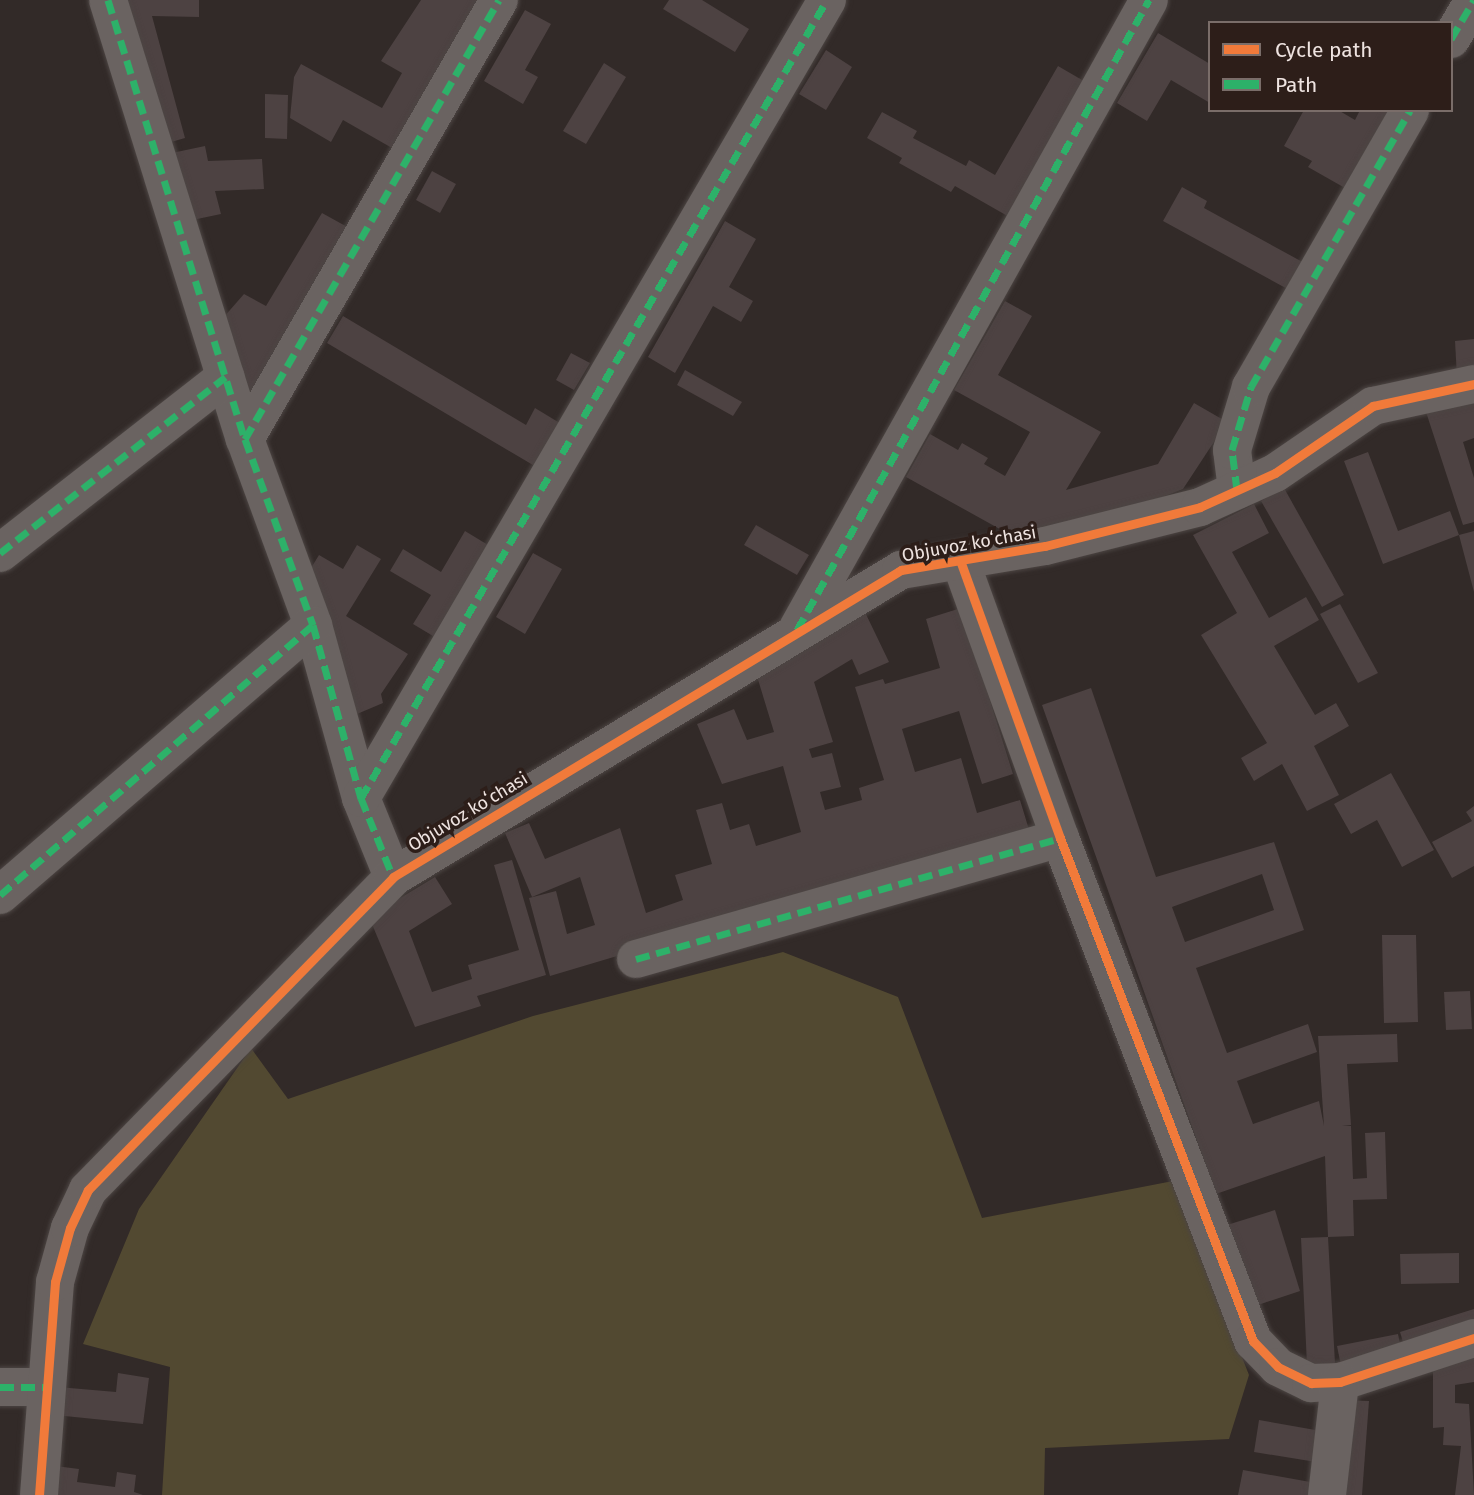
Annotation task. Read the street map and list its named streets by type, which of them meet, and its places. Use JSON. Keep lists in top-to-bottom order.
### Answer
{
  "streets": {
    "street": ["Objuvoz koʻchasi"]
  },
  "legend": ["Cycle path", "Path"]
}
